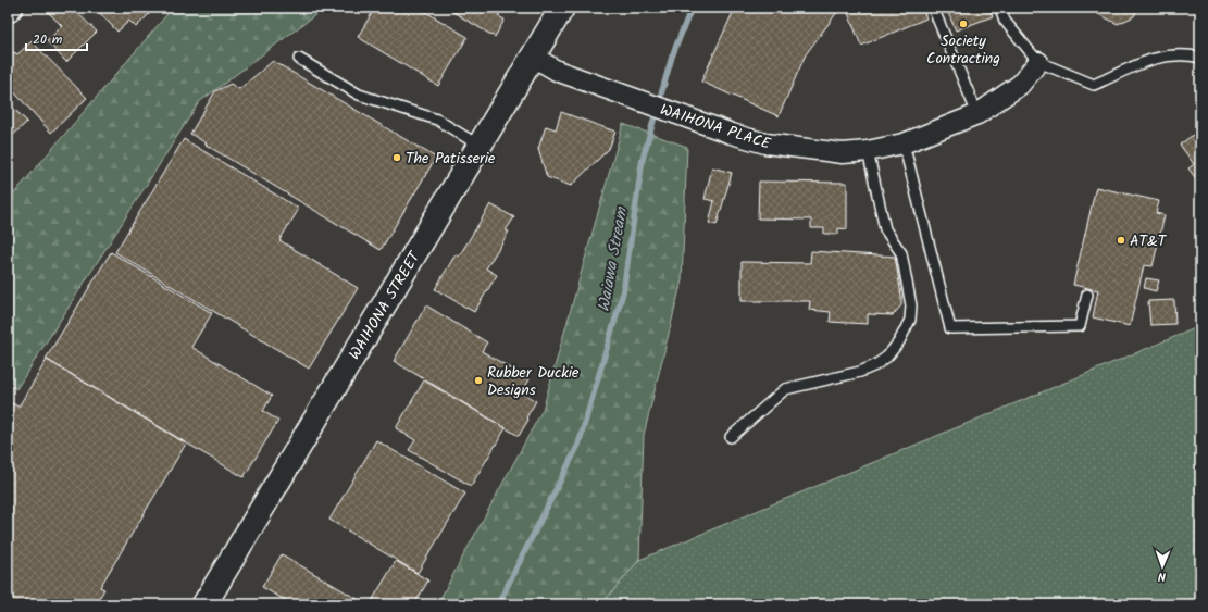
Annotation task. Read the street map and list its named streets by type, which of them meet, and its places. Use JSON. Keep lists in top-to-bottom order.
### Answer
{
  "streets": {
    "street": ["WAIHONA PLACE", "WAIHONA STREET"]
  },
  "crossings": [
    ["WAIHONA PLACE", "WAIHONA STREET"]
  ],
  "water": ["Waiawa Stream"],
  "places": [
    "Society Contracting",
    "The Patisserie",
    "AT&T",
    "Rubber Duckie Designs"
  ],
  "scale_bar": "20 m",
  "north": "bottom"
}
